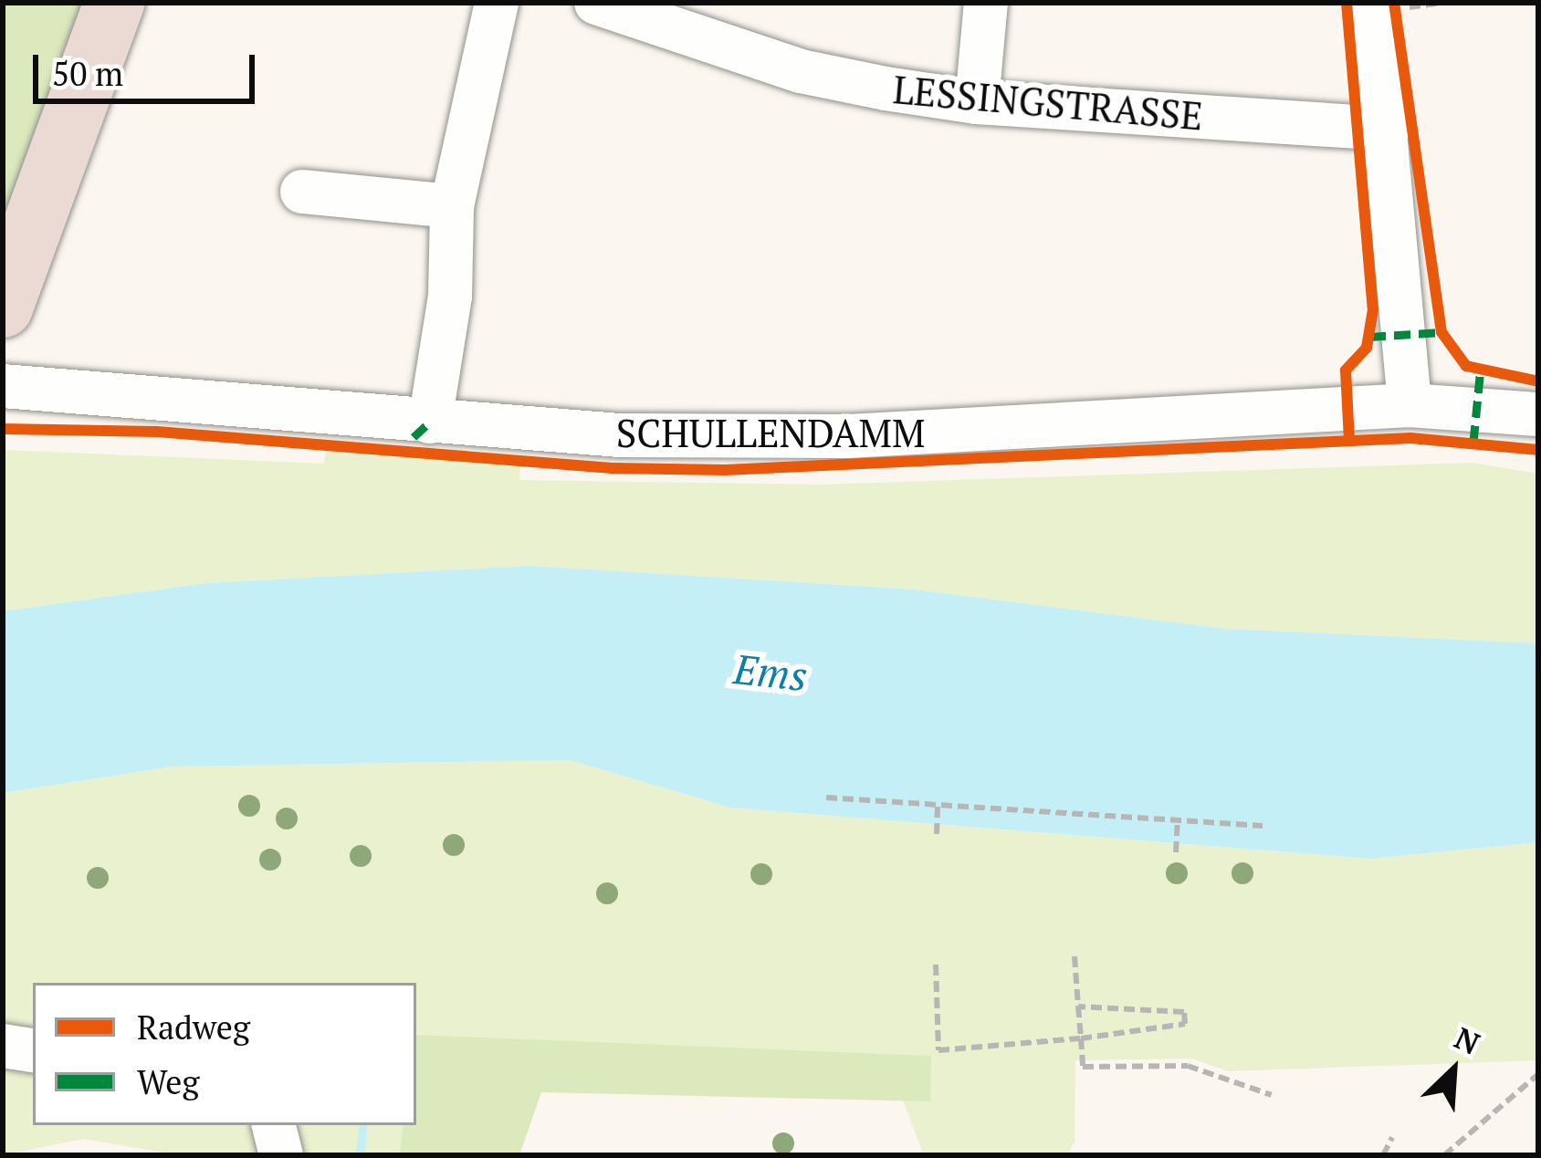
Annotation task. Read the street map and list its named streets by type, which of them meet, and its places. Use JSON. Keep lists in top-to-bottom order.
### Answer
{
  "streets": {
    "street": ["LESSINGSTRASSE", "SCHULLENDAMM"]
  },
  "water": ["Ems"],
  "legend": ["Radweg", "Weg"],
  "scale_bar": "50 m",
  "north": "top right"
}
